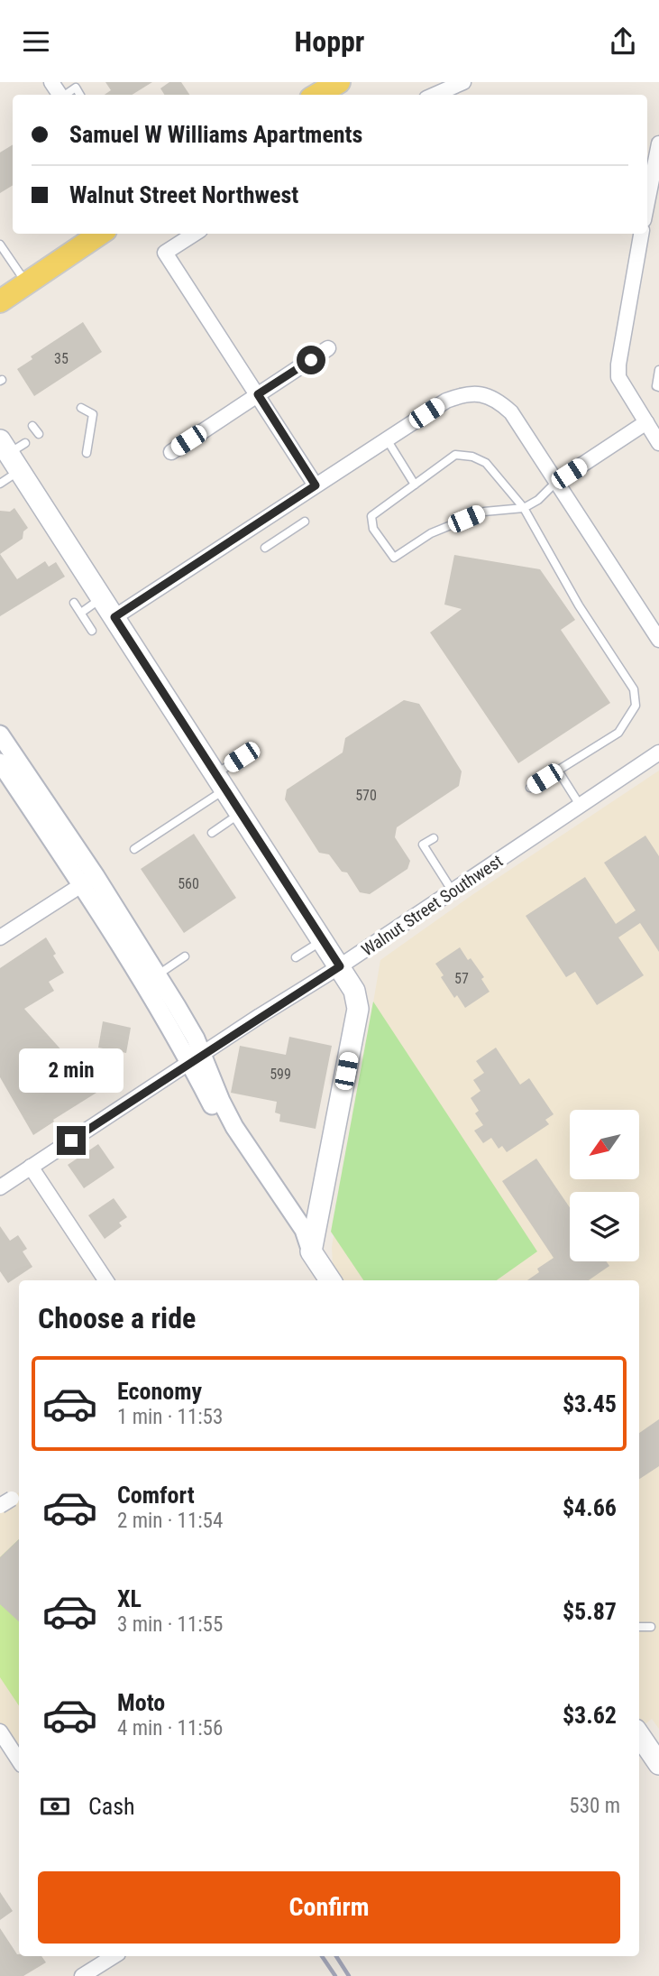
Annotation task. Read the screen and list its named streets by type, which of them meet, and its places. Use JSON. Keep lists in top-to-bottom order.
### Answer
{
  "streets": {
    "street": ["Walnut Street Southwest"]
  },
  "house_numbers": [
    "35",
    "570",
    "560",
    "57",
    "599"
  ],
  "north": "bottom left",
  "page": {
    "header": "Hoppr",
    "banner": ["Samuel W Williams Apartments", "Walnut Street Northwest"],
    "bubble": "2 min",
    "heading": "Choose a ride",
    "list": [
      {
        "name": "Economy",
        "note": "1 min · 11:53",
        "value": "$3.45"
      },
      {
        "name": "Comfort",
        "note": "2 min · 11:54",
        "value": "$4.66"
      },
      {
        "name": "XL",
        "note": "3 min · 11:55",
        "value": "$5.87"
      },
      {
        "name": "Moto",
        "note": "4 min · 11:56",
        "value": "$3.62"
      }
    ],
    "pay": ["Cash", "530 m"],
    "buttons": "Confirm"
  }
}
